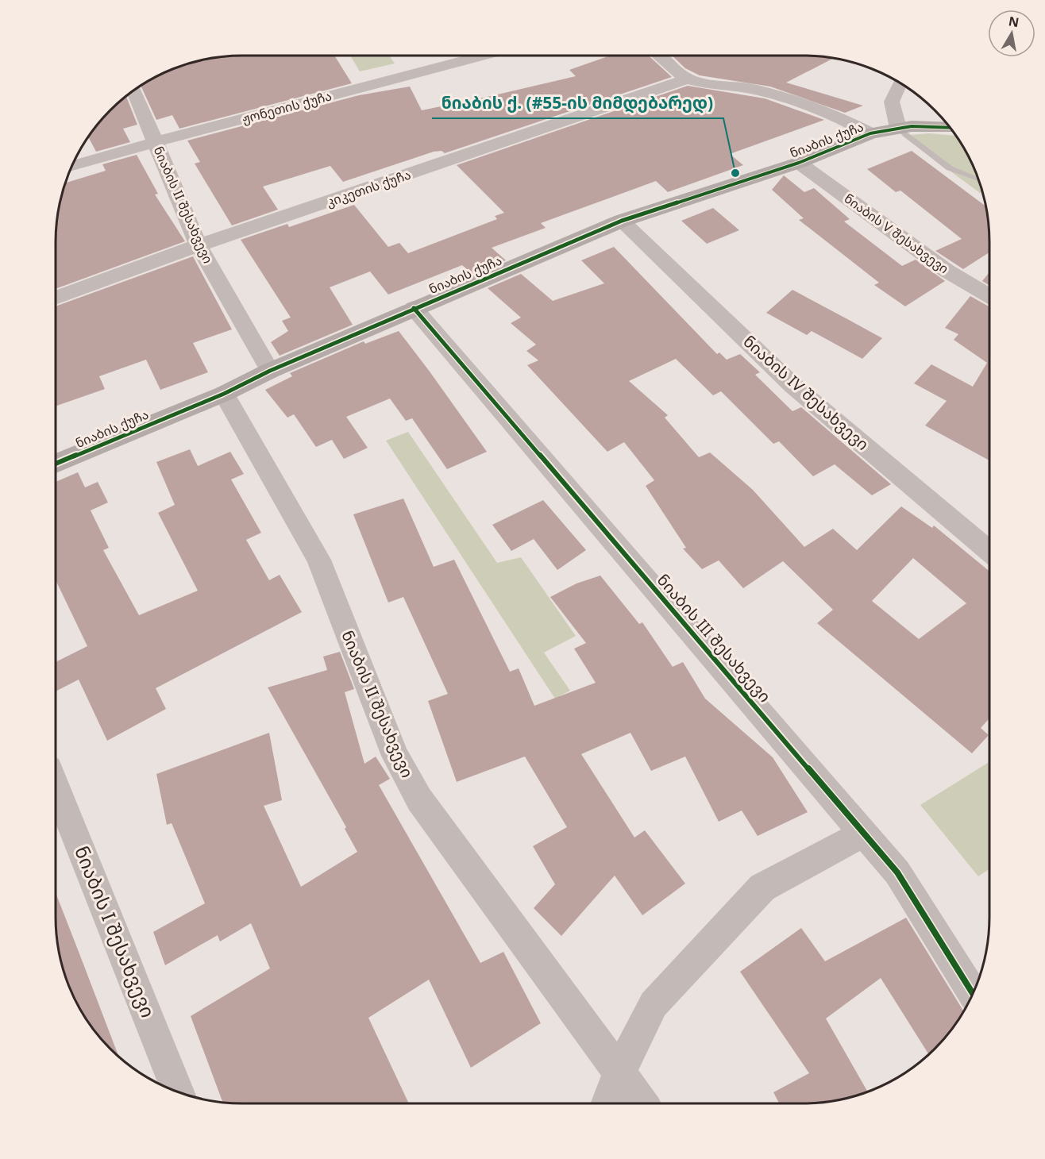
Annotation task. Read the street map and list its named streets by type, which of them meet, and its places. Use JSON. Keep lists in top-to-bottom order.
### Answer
{
  "streets": {
    "street": [
      "ჟონეთის ქუჩა",
      "ნიაბის ქუჩა",
      "კიკეთის ქუჩა",
      "ნიაბის II შესახვევი",
      "ნიაბის V შესახვევი",
      "ნიაბის IV შესახვევი",
      "ნიაბის III შესახვევი",
      "ნიაბის I შესახვევი"
    ]
  },
  "crossings": [
    ["ჟონეთის ქუჩა", "ნიაბის II შესახვევი"],
    ["ნიაბის ქუჩა", "ნიაბის II შესახვევი"],
    ["ნიაბის ქუჩა", "ნიაბის V შესახვევი"],
    ["ნიაბის ქუჩა", "ნიაბის IV შესახვევი"],
    ["ნიაბის ქუჩა", "ნიაბის III შესახვევი"],
    ["კიკეთის ქუჩა", "ნიაბის II შესახვევი"]
  ],
  "places": ["ნიაბის ქ. (#55-ის მიმდებარედ)"],
  "north": "top"
}
